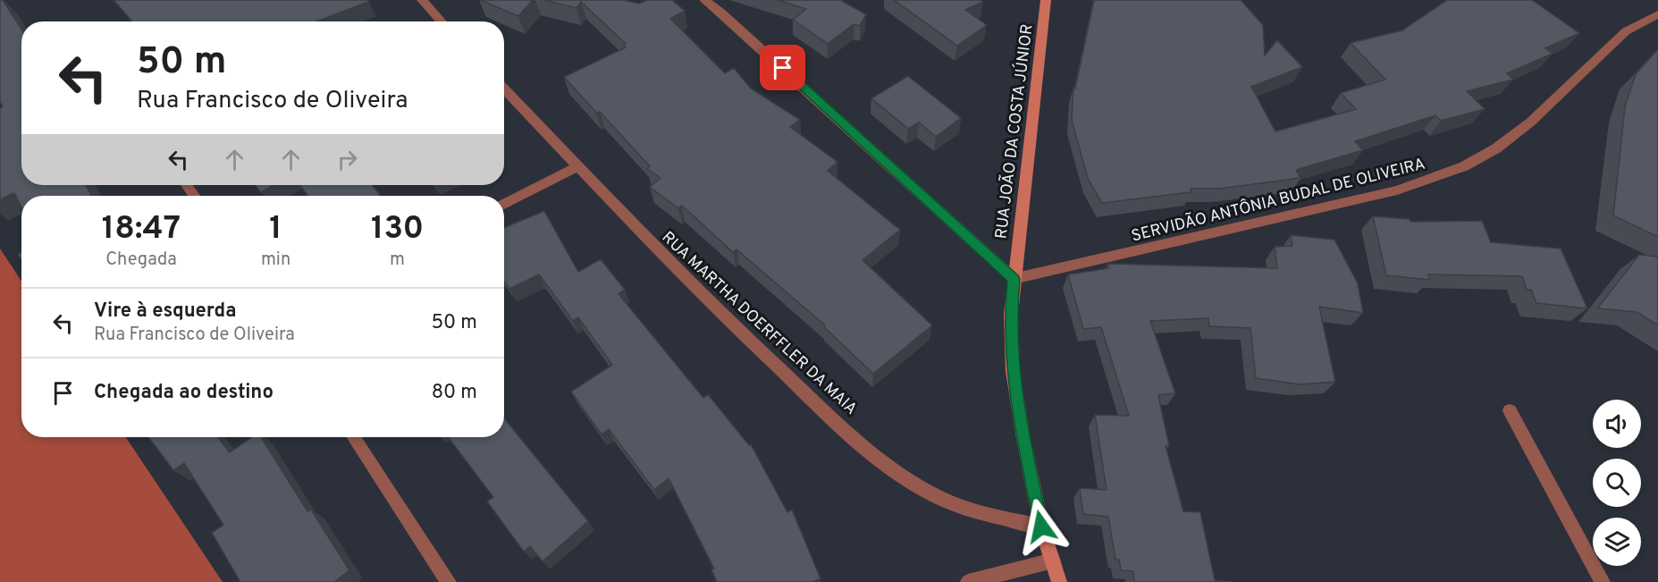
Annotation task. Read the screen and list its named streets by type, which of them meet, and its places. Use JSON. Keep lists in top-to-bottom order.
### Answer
{
  "streets": {
    "main road": ["RUA JOÃO DA COSTA JÚNIOR"],
    "street": ["SERVIDÃO ANTÔNIA BUDAL DE OLIVEIRA", "RUA MARTHA DOERFFLER DA MAIA"]
  },
  "crossings": [
    ["RUA JOÃO DA COSTA JÚNIOR", "SERVIDÃO ANTÔNIA BUDAL DE OLIVEIRA"],
    ["RUA JOÃO DA COSTA JÚNIOR", "RUA MARTHA DOERFFLER DA MAIA"]
  ],
  "page": {
    "turn": ["50 m", "Rua Francisco de Oliveira"],
    "eta": [
      "18:47",
      "Chegada",
      "1",
      "min",
      "130",
      "m"
    ],
    "list": [
      {
        "name": "Vire à esquerda",
        "note": "Rua Francisco de Oliveira",
        "value": "50 m"
      },
      {
        "name": "Chegada ao destino",
        "value": "80 m"
      }
    ]
  }
}
